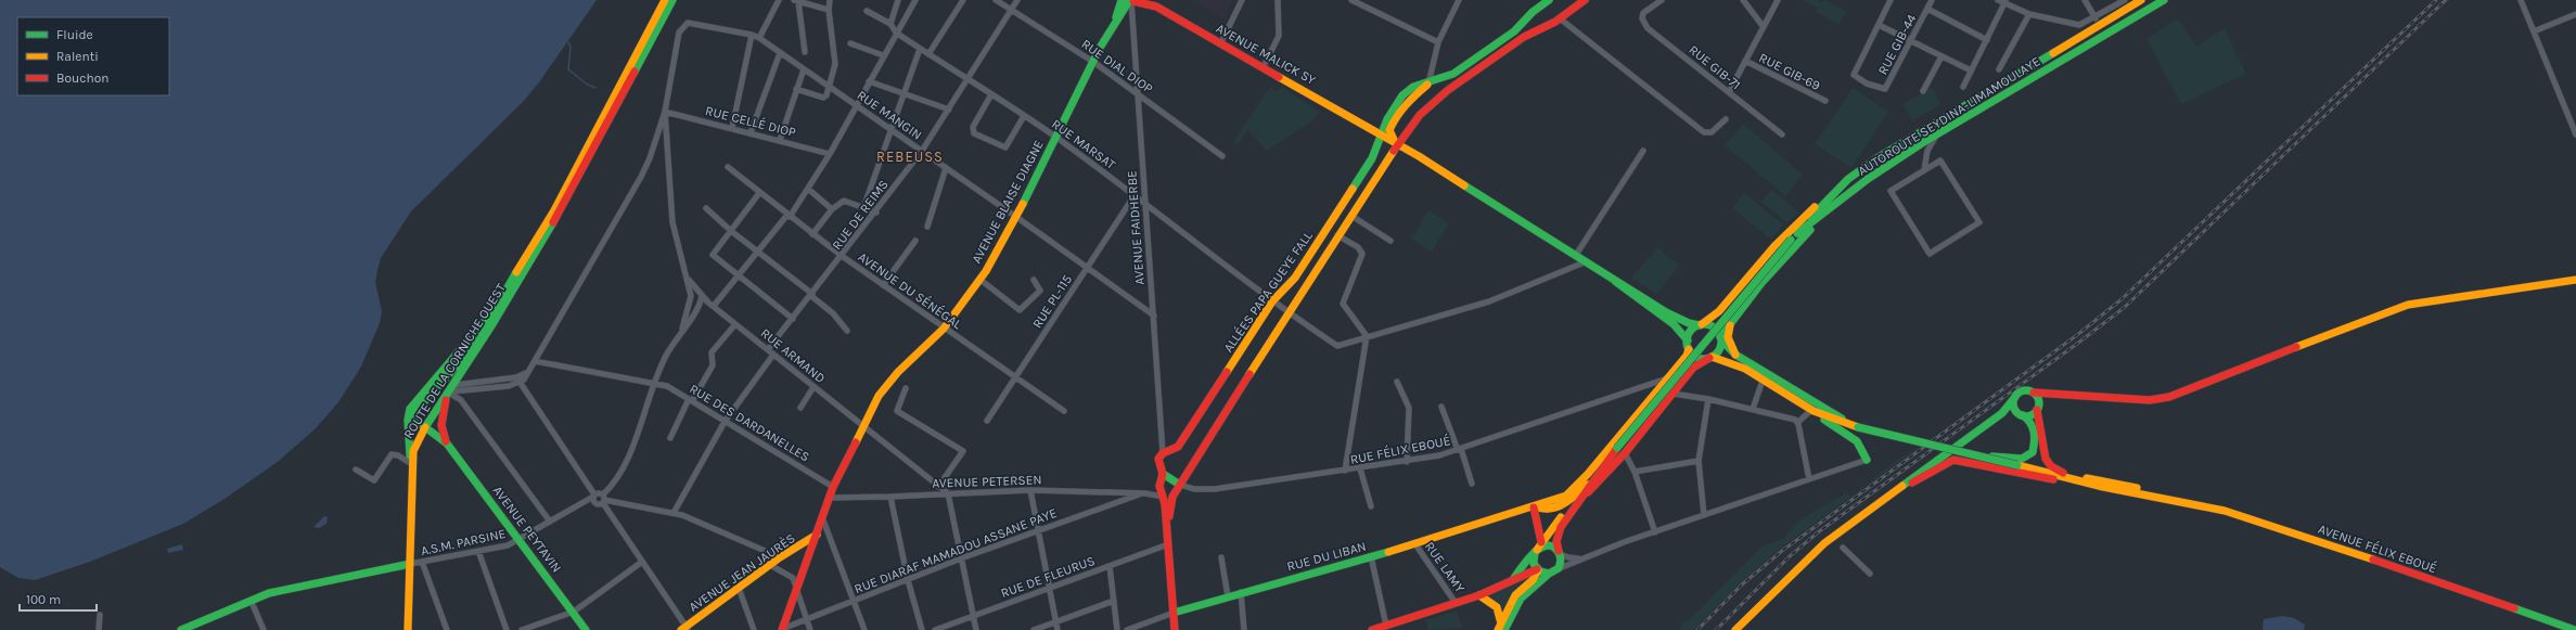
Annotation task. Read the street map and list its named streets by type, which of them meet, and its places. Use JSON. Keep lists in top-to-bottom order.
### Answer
{
  "streets": {
    "main road": [
      "AVENUE MALICK SY",
      "AUTOROUTE SEYDINA-LIMAMOULAYE",
      "AVENUE BLAISE DIAGNE",
      "ALLÉES PAPA GUEYE FALL",
      "ROUTE DE LA CORNICHE OUEST",
      "AVENUE PEYTAVIN",
      "AVENUE FÉLIX EBOUÉ",
      "RUE DU LIBAN",
      "AVENUE JEAN JAURÈS"
    ],
    "street": [
      "RUE GIB-44",
      "RUE DIAL DIOP",
      "RUE GIB-71",
      "RUE GIB-69",
      "RUE MANGIN",
      "RUE CELLÉ DIOP",
      "RUE MARSAT",
      "RUE DE REIMS",
      "AVENUE FAIDHERBE",
      "AVENUE DU SÉNÉGAL",
      "RUE PL-115",
      "RUE ARMAND",
      "RUE DES DARDANELLES",
      "RUE FÉLIX EBOUÉ",
      "AVENUE PETERSEN",
      "A.S.M. PARSINE",
      "RUE DIARAF MAMADOU ASSANE PAYE",
      "RUE LAMY",
      "RUE DE FLEURUS"
    ]
  },
  "crossings": [
    ["AVENUE MALICK SY", "AVENUE BLAISE DIAGNE"],
    ["AVENUE MALICK SY", "AVENUE FAIDHERBE"],
    ["AVENUE MALICK SY", "ALLÉES PAPA GUEYE FALL"],
    ["RUE DIAL DIOP", "AVENUE BLAISE DIAGNE"],
    ["RUE DIAL DIOP", "RUE DE REIMS"],
    ["RUE DIAL DIOP", "AVENUE FAIDHERBE"],
    ["RUE MANGIN", "RUE CELLÉ DIOP"],
    ["RUE MANGIN", "AVENUE BLAISE DIAGNE"],
    ["RUE MANGIN", "RUE DE REIMS"],
    ["RUE MANGIN", "AVENUE FAIDHERBE"],
    ["RUE MANGIN", "RUE PL-115"],
    ["RUE MARSAT", "AVENUE BLAISE DIAGNE"],
    ["RUE MARSAT", "RUE DE REIMS"],
    ["RUE MARSAT", "AVENUE FAIDHERBE"],
    ["RUE MARSAT", "ALLÉES PAPA GUEYE FALL"],
    ["RUE MARSAT", "RUE PL-115"],
    ["AVENUE BLAISE DIAGNE", "AVENUE FAIDHERBE"],
    ["AVENUE BLAISE DIAGNE", "AVENUE DU SÉNÉGAL"],
    ["AVENUE BLAISE DIAGNE", "RUE ARMAND"],
    ["AVENUE BLAISE DIAGNE", "RUE DES DARDANELLES"],
    ["AVENUE BLAISE DIAGNE", "AVENUE PETERSEN"],
    ["AVENUE BLAISE DIAGNE", "RUE DIARAF MAMADOU ASSANE PAYE"],
    ["AVENUE BLAISE DIAGNE", "AVENUE JEAN JAURÈS"],
    ["RUE DE REIMS", "AVENUE DU SÉNÉGAL"],
    ["RUE DE REIMS", "RUE ARMAND"],
    ["AVENUE FAIDHERBE", "ALLÉES PAPA GUEYE FALL"],
    ["AVENUE DU SÉNÉGAL", "RUE PL-115"],
    ["ALLÉES PAPA GUEYE FALL", "RUE FÉLIX EBOUÉ"],
    ["RUE ARMAND", "AVENUE PETERSEN"],
    ["RUE FÉLIX EBOUÉ", "RUE DU LIBAN"],
    ["AVENUE PETERSEN", "RUE DIARAF MAMADOU ASSANE PAYE"],
    ["AVENUE PEYTAVIN", "A.S.M. PARSINE"],
    ["RUE DU LIBAN", "RUE LAMY"]
  ],
  "districts": ["REBEUSS"],
  "legend": ["Fluide", "Ralenti", "Bouchon"],
  "scale_bar": "100 m"
}
